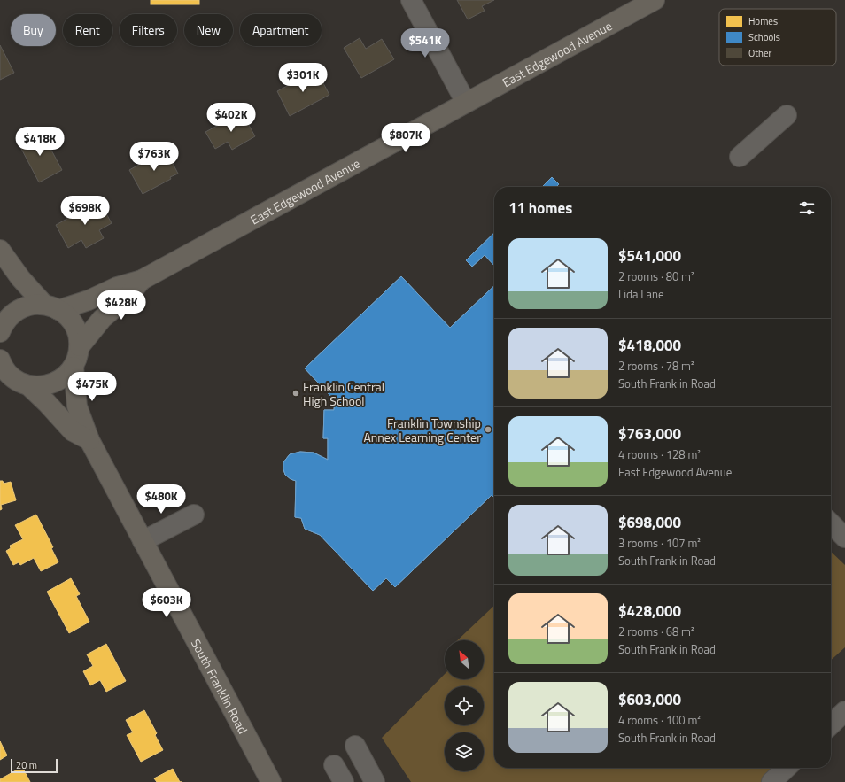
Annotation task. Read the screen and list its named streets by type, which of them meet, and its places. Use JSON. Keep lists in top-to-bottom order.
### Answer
{
  "streets": {
    "main road": ["East Edgewood Avenue", "South Franklin Road"]
  },
  "places": ["Franklin Central High School", "Franklin Township Annex Learning Center"],
  "legend": ["Homes", "Schools", "Other"],
  "scale_bar": "20 m",
  "north": "top left",
  "page": {
    "chip": [
      "Buy",
      "Rent",
      "Filters",
      "New",
      "Apartment"
    ],
    "price": [
      "$541K",
      "$301K",
      "$402K",
      "$807K",
      "$418K",
      "$763K",
      "$698K",
      "$428K",
      "$475K",
      "$480K",
      "$603K"
    ],
    "heading": "11 homes",
    "list": [
      {
        "name": "$541,000",
        "note": "2 rooms · 80 m² · Lida Lane"
      },
      {
        "name": "$418,000",
        "note": "2 rooms · 78 m² · South Franklin Road"
      },
      {
        "name": "$763,000",
        "note": "4 rooms · 128 m² · East Edgewood Avenue"
      },
      {
        "name": "$698,000",
        "note": "3 rooms · 107 m² · South Franklin Road"
      },
      {
        "name": "$428,000",
        "note": "2 rooms · 68 m² · South Franklin Road"
      },
      {
        "name": "$603,000",
        "note": "4 rooms · 100 m² · South Franklin Road"
      }
    ],
    "scale": "20 m"
  }
}
